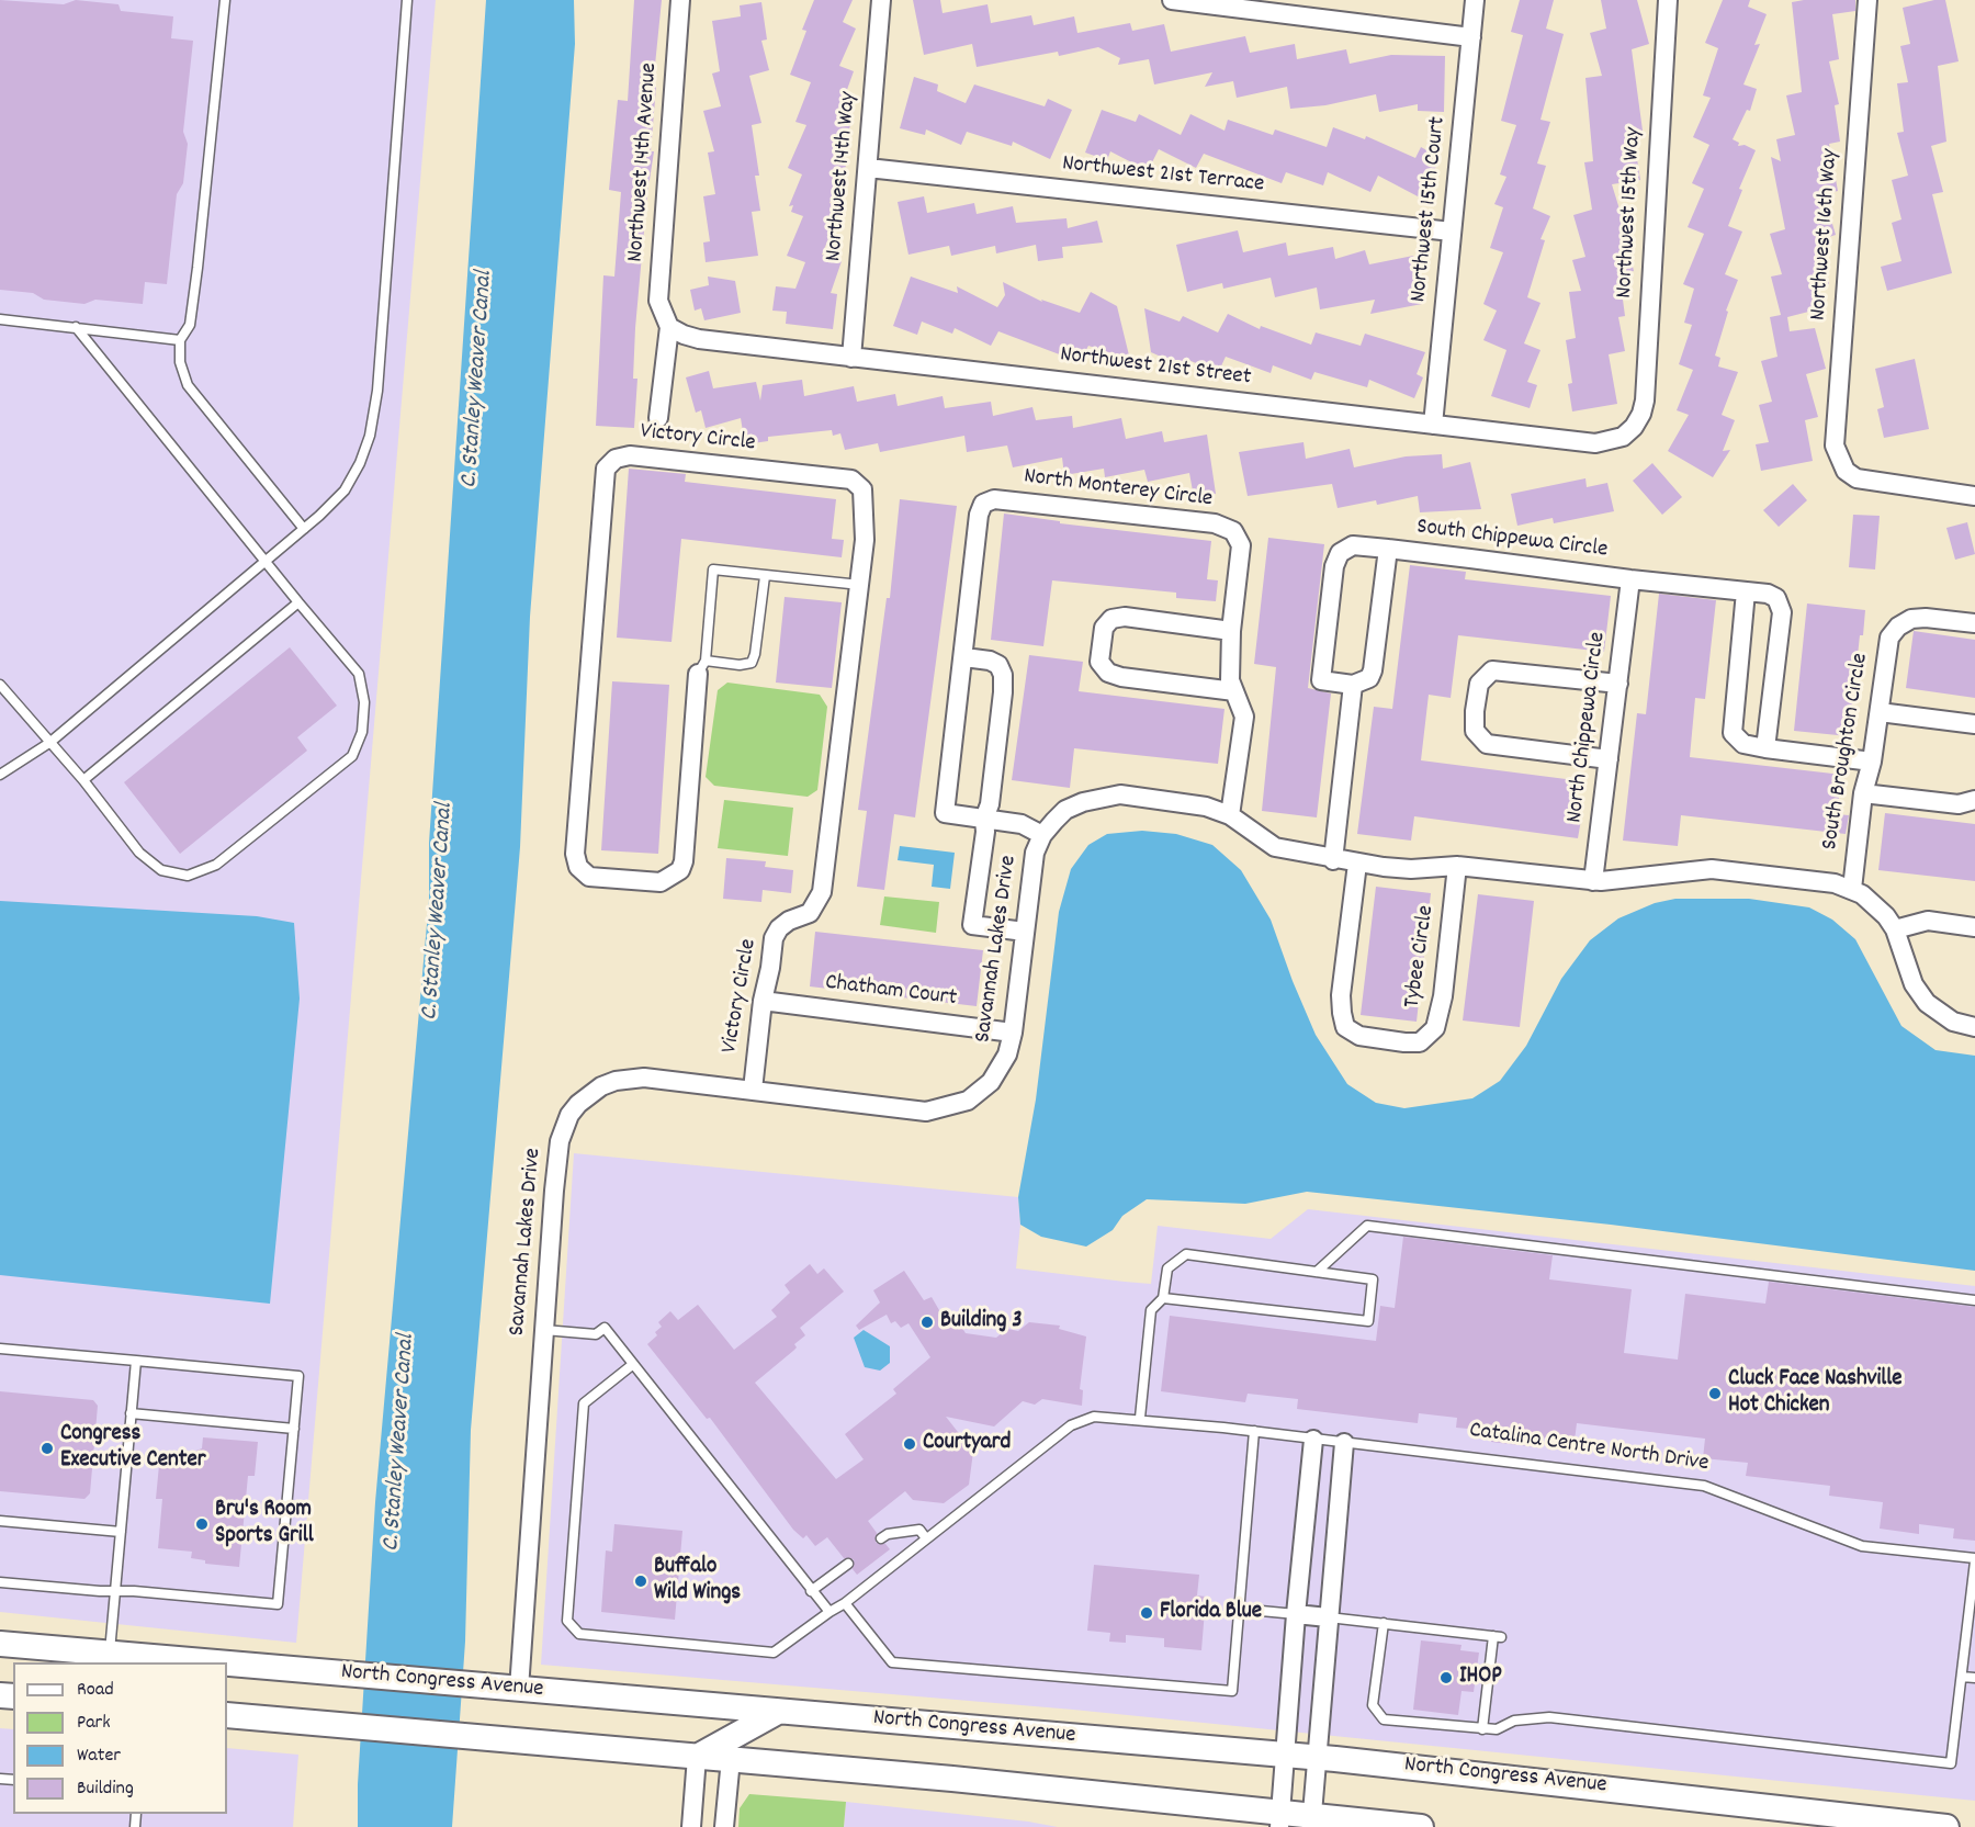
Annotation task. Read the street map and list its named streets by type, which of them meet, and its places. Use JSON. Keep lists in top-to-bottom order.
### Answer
{
  "streets": {
    "main road": ["North Congress Avenue"],
    "street": [
      "Northwest 14th Avenue",
      "Northwest 21st Terrace",
      "Northwest 14th Way",
      "Northwest 15th Court",
      "Northwest 15th Way",
      "Northwest 16th Way",
      "Northwest 21st Street",
      "Victory Circle",
      "North Monterey Circle",
      "South Chippewa Circle",
      "North Chippewa Circle",
      "South Broughton Circle",
      "Savannah Lakes Drive",
      "Tybee Circle",
      "Chatham Court"
    ],
    "lane": ["Catalina Centre North Drive"]
  },
  "crossings": [
    ["Northwest 14th Avenue", "Northwest 21st Street"],
    ["Northwest 21st Terrace", "Northwest 14th Way"],
    ["Northwest 21st Terrace", "Northwest 15th Court"],
    ["Northwest 14th Way", "Northwest 21st Street"],
    ["Northwest 15th Court", "Northwest 21st Street"],
    ["Northwest 15th Way", "Northwest 21st Street"],
    ["Victory Circle", "Savannah Lakes Drive"],
    ["Victory Circle", "Chatham Court"],
    ["North Monterey Circle", "Savannah Lakes Drive"],
    ["South Chippewa Circle", "North Chippewa Circle"],
    ["North Chippewa Circle", "Savannah Lakes Drive"],
    ["South Broughton Circle", "Savannah Lakes Drive"],
    ["Savannah Lakes Drive", "Tybee Circle"],
    ["Savannah Lakes Drive", "Chatham Court"],
    ["Savannah Lakes Drive", "North Congress Avenue"]
  ],
  "water": ["C. Stanley Weaver Canal"],
  "places": [
    "Building 3",
    "Cluck Face Nashville Hot Chicken",
    "Courtyard",
    "Congress Executive Center",
    "Bru's Room Sports Grill",
    "Buffalo Wild Wings",
    "Florida Blue",
    "IHOP"
  ],
  "legend": [
    "Road",
    "Park",
    "Water",
    "Building"
  ]
}
